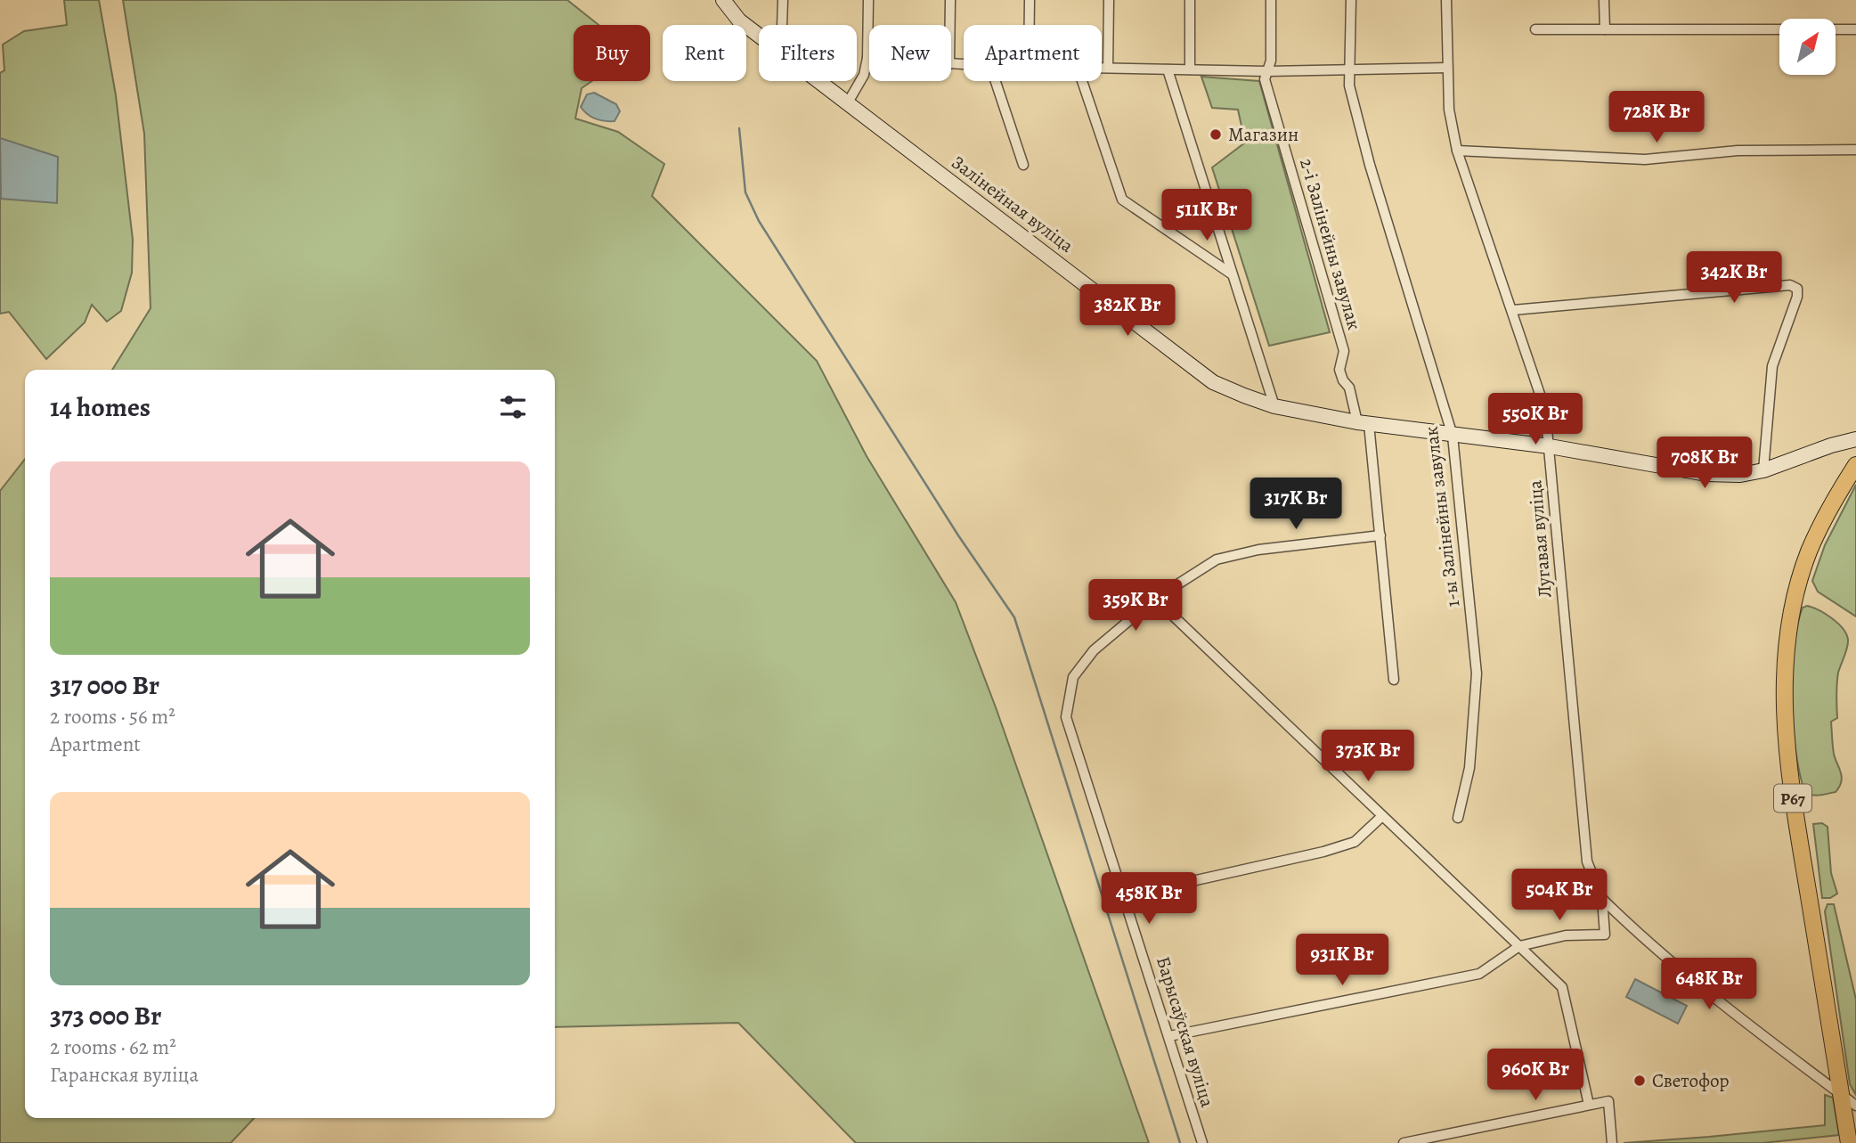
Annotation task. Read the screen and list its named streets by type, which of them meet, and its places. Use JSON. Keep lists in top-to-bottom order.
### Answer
{
  "streets": {
    "main road": ["Р67"],
    "street": [
      "Залінейная вуліца",
      "2-і Залінейны завулак",
      "1-ы Залінейны завулак",
      "Лугавая вуліца",
      "Барысаўская вуліца"
    ]
  },
  "crossings": [
    ["Залінейная вуліца", "2-і Залінейны завулак"],
    ["Залінейная вуліца", "1-ы Залінейны завулак"],
    ["Залінейная вуліца", "Лугавая вуліца"]
  ],
  "places": ["Магазин", "Светофор"],
  "north": "top right",
  "page": {
    "chip": [
      "Buy",
      "Rent",
      "Filters",
      "New",
      "Apartment"
    ],
    "price": [
      "728K Br",
      "511K Br",
      "342K Br",
      "382K Br",
      "550K Br",
      "708K Br",
      "317K Br",
      "359K Br",
      "373K Br",
      "504K Br",
      "458K Br",
      "931K Br",
      "648K Br",
      "960K Br"
    ],
    "heading": "14 homes",
    "list": [
      {
        "name": "317 000 Br",
        "note": "2 rooms · 56 m² · Apartment"
      },
      {
        "name": "373 000 Br",
        "note": "2 rooms · 62 m² · Гаранская вуліца"
      }
    ]
  }
}
